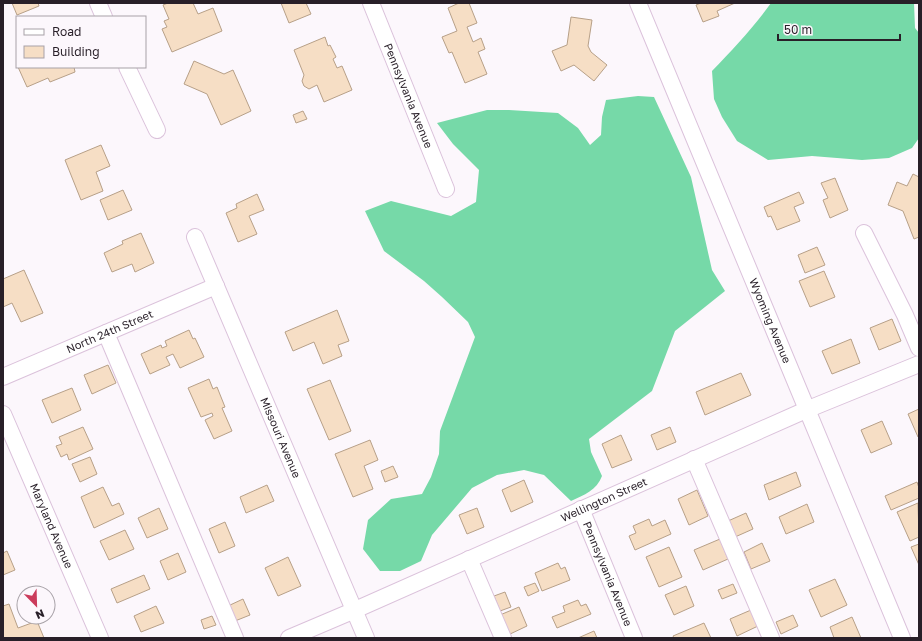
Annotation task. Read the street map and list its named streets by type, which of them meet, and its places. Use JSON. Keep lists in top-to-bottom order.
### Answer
{
  "streets": {
    "street": [
      "Pennsylvania Avenue",
      "Wyoming Avenue",
      "North 24th Street",
      "Missouri Avenue",
      "Wellington Street",
      "Maryland Avenue"
    ]
  },
  "crossings": [
    ["Pennsylvania Avenue", "Wellington Street"],
    ["Wyoming Avenue", "Wellington Street"],
    ["North 24th Street", "Missouri Avenue"],
    ["Missouri Avenue", "Wellington Street"]
  ],
  "legend": ["Road", "Building"],
  "scale_bar": "50 m",
  "north": "bottom right"
}
